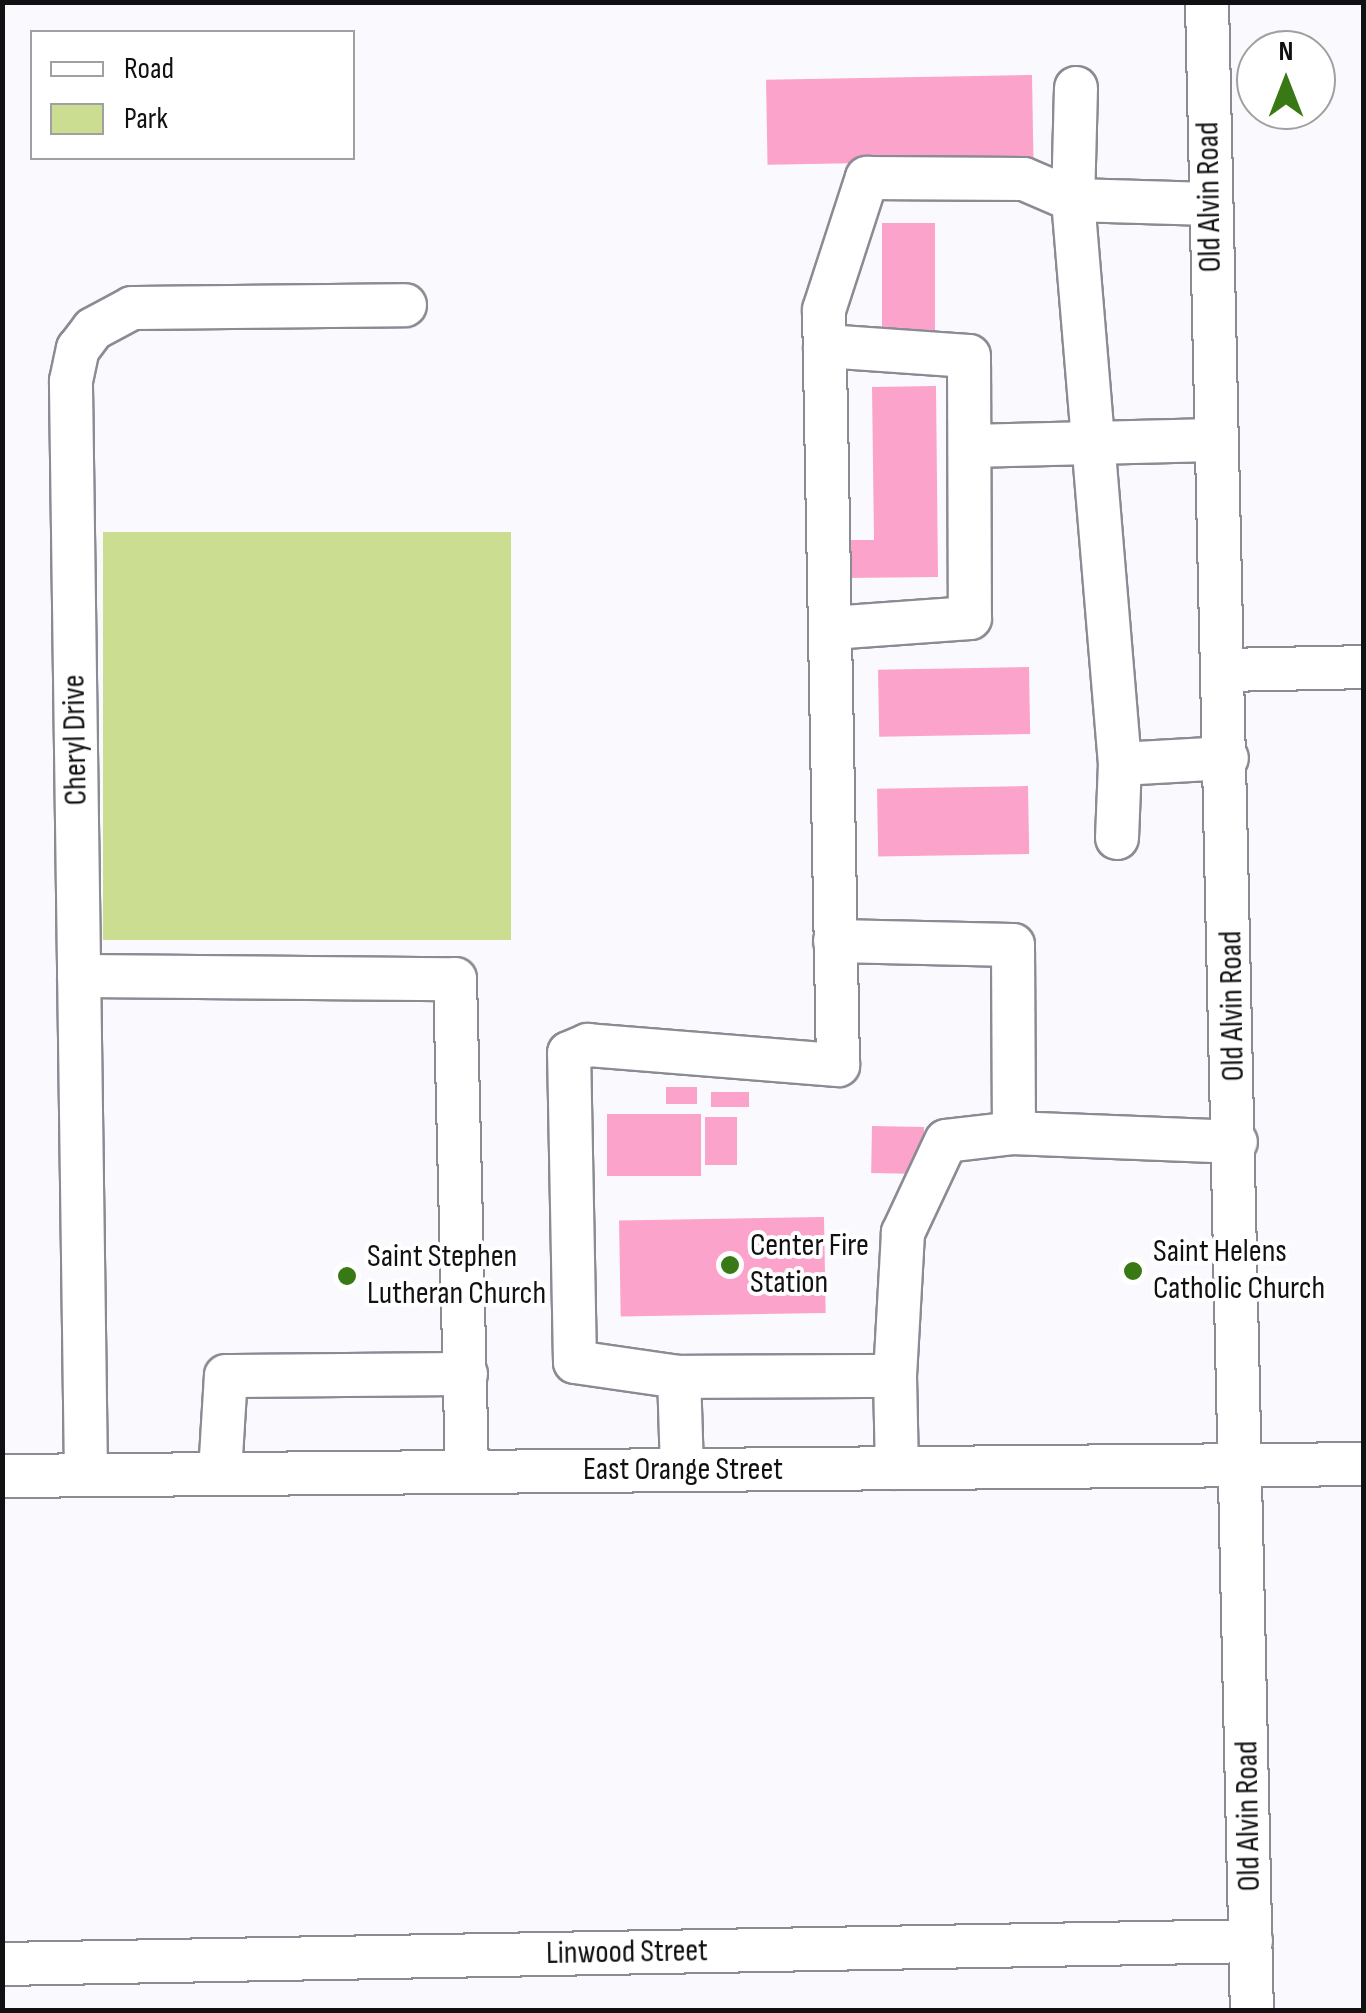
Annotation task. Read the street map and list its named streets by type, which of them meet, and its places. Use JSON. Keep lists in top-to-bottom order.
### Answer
{
  "streets": {
    "street": [
      "Old Alvin Road",
      "Cheryl Drive",
      "East Orange Street",
      "Linwood Street"
    ]
  },
  "crossings": [
    ["Old Alvin Road", "East Orange Street"],
    ["Old Alvin Road", "Linwood Street"],
    ["Cheryl Drive", "East Orange Street"]
  ],
  "places": ["Center Fire Station", "Saint Helens Catholic Church", "Saint Stephen Lutheran Church"],
  "legend": ["Road", "Park"],
  "north": "top"
}
